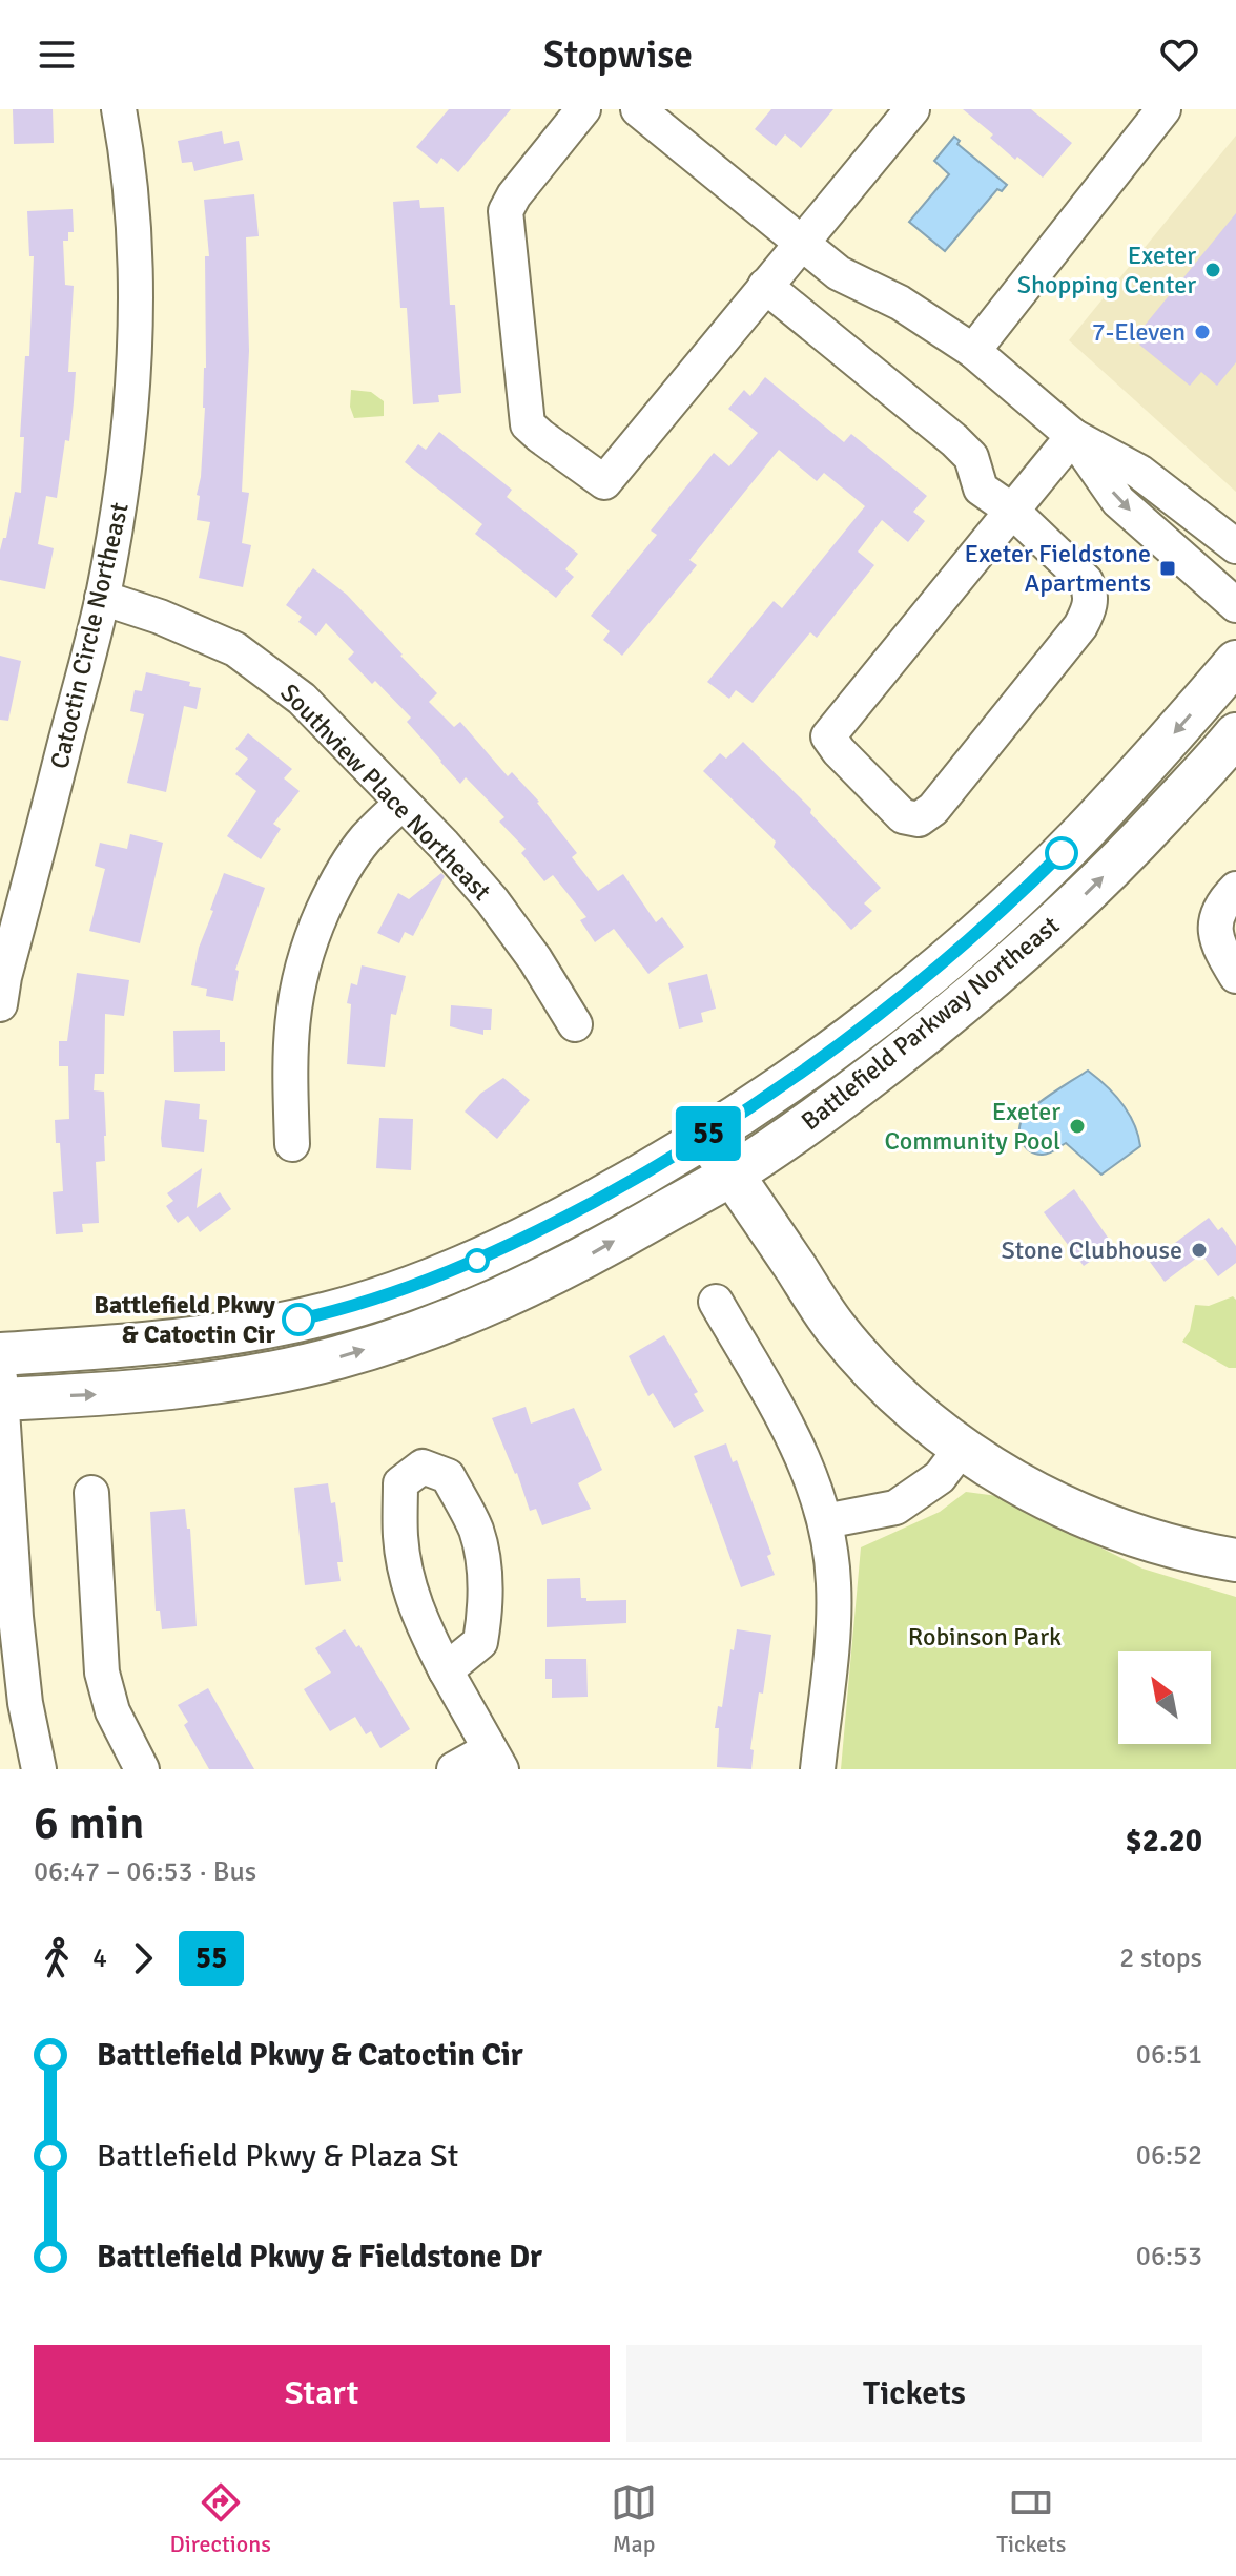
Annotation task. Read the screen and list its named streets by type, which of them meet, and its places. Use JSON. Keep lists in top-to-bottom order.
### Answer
{
  "streets": {
    "main road": ["Battlefield Parkway Northeast"],
    "street": ["Catoctin Circle Northeast", "Southview Place Northeast"]
  },
  "crossings": [
    ["Catoctin Circle Northeast", "Southview Place Northeast"]
  ],
  "parks": ["Robinson Park"],
  "places": {
    "other": [
      "Exeter Shopping Center",
      "7-Eleven",
      "Exeter Community Pool",
      "Stone Clubhouse",
      "Battlefield Pkwy & Catoctin Cir"
    ],
    "transit": ["Exeter Fieldstone Apartments"]
  },
  "lines": ["bus line 55"],
  "north": "top left",
  "page": {
    "header": "Stopwise",
    "on_map": "55",
    "heading": ["6 min", "06:47 – 06:53 · Bus", "$2.20"],
    "legs": ["4", "55", "2 stops"],
    "list": [
      {
        "name": "Battlefield Pkwy & Catoctin Cir",
        "value": "06:51"
      },
      {
        "name": "Battlefield Pkwy & Plaza St",
        "value": "06:52"
      },
      {
        "name": "Battlefield Pkwy & Fieldstone Dr",
        "value": "06:53"
      }
    ],
    "buttons": ["Start", "Tickets"],
    "tabs": ["Directions", "Map", "Tickets"]
  }
}
